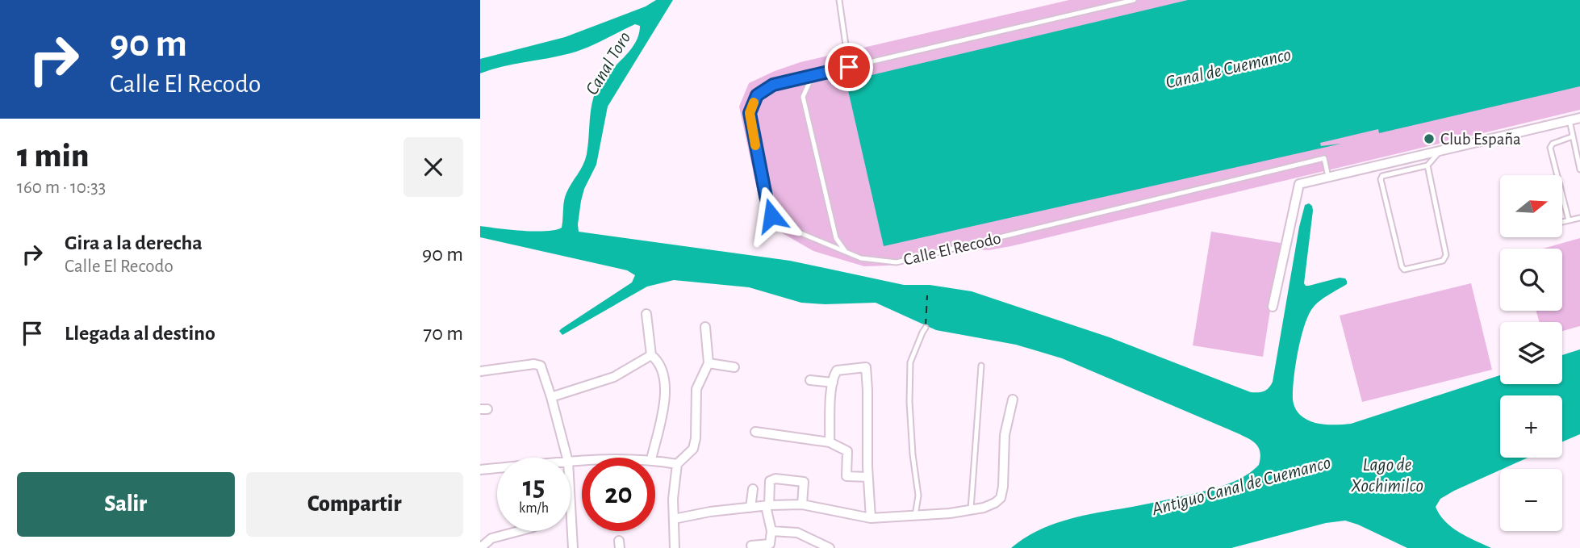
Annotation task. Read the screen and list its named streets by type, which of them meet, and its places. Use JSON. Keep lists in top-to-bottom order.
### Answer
{
  "streets": {
    "lane": ["Calle El Recodo"]
  },
  "water": [
    "Canal Toro",
    "Canal de Cuemanco",
    "Lago de Xochimilco",
    "Antiguo Canal de Cuemanco"
  ],
  "places": ["Club España"],
  "north": "right",
  "page": {
    "turn": ["90 m", "Calle El Recodo"],
    "heading": ["1 min", "160 m · 10:33"],
    "map_buttons": ["+", "−"],
    "list": [
      {
        "name": "Gira a la derecha",
        "note": "Calle El Recodo",
        "value": "90 m"
      },
      {
        "name": "Llegada al destino",
        "value": "70 m"
      }
    ],
    "speed": "15 km/h",
    "limit": "20",
    "buttons": ["Salir", "Compartir"]
  }
}
